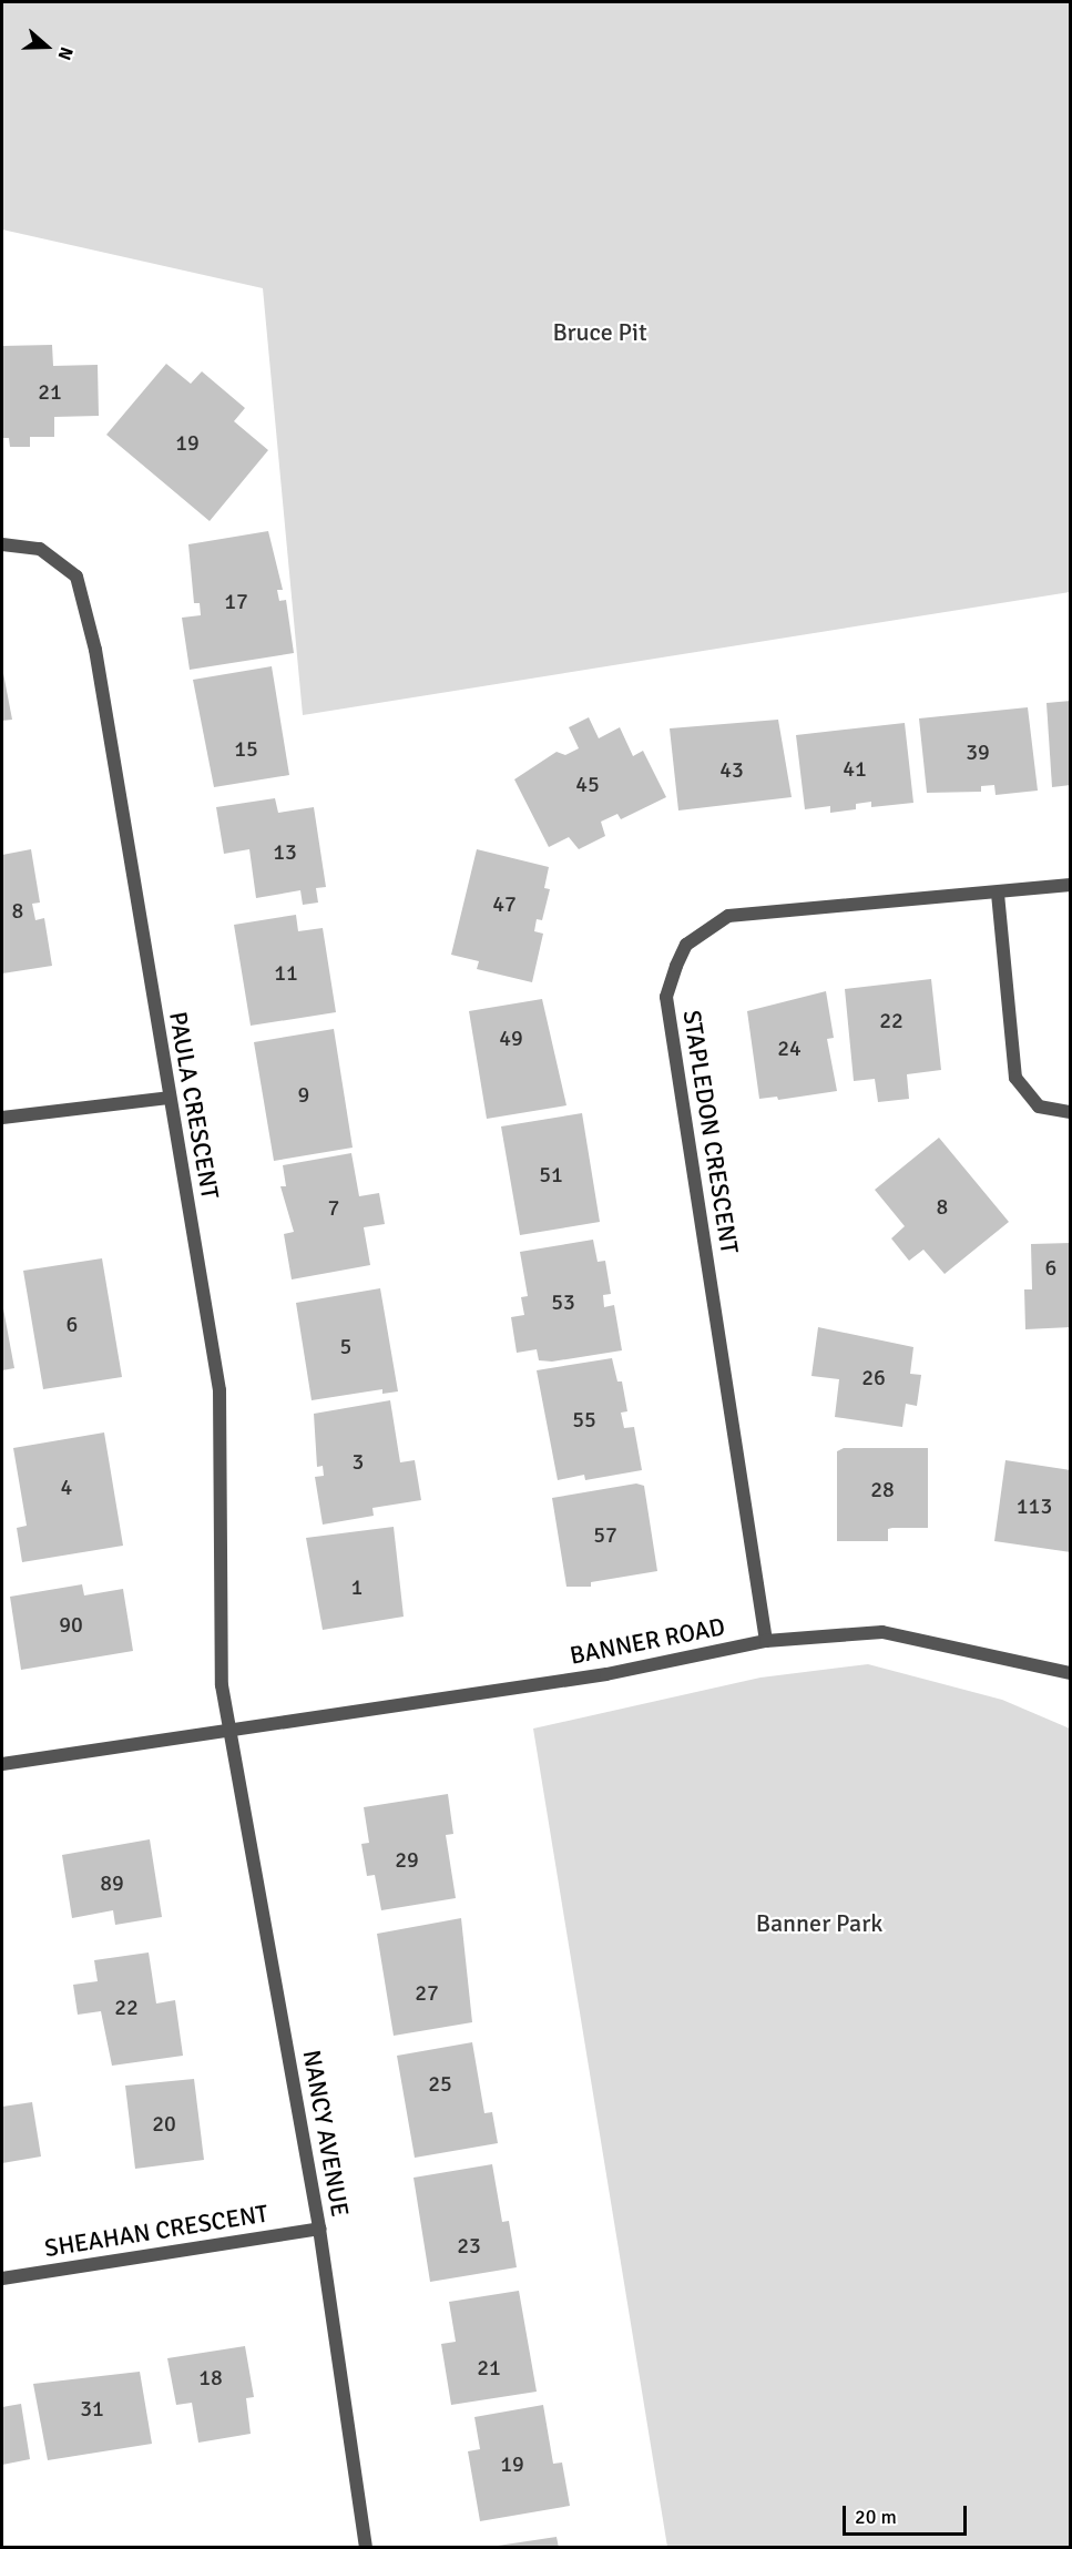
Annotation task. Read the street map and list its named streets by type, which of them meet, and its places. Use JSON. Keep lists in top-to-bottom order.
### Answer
{
  "streets": {
    "street": [
      "PAULA CRESCENT",
      "STAPLEDON CRESCENT",
      "BANNER ROAD",
      "NANCY AVENUE",
      "SHEAHAN CRESCENT"
    ]
  },
  "crossings": [
    ["PAULA CRESCENT", "BANNER ROAD"],
    ["PAULA CRESCENT", "NANCY AVENUE"],
    ["STAPLEDON CRESCENT", "BANNER ROAD"],
    ["BANNER ROAD", "NANCY AVENUE"],
    ["NANCY AVENUE", "SHEAHAN CRESCENT"]
  ],
  "parks": ["Bruce Pit", "Banner Park"],
  "house_numbers": [
    "21",
    "19",
    "17",
    "15",
    "39",
    "41",
    "43",
    "45",
    "13",
    "47",
    "8",
    "11",
    "22",
    "49",
    "24",
    "9",
    "51",
    "8",
    "7",
    "6",
    "53",
    "6",
    "5",
    "26",
    "55",
    "3",
    "4",
    "28",
    "113",
    "57",
    "1",
    "90",
    "29",
    "89",
    "27",
    "22",
    "25",
    "20",
    "23",
    "21",
    "18",
    "31",
    "19"
  ],
  "scale_bar": "20 m",
  "north": "right"
}
